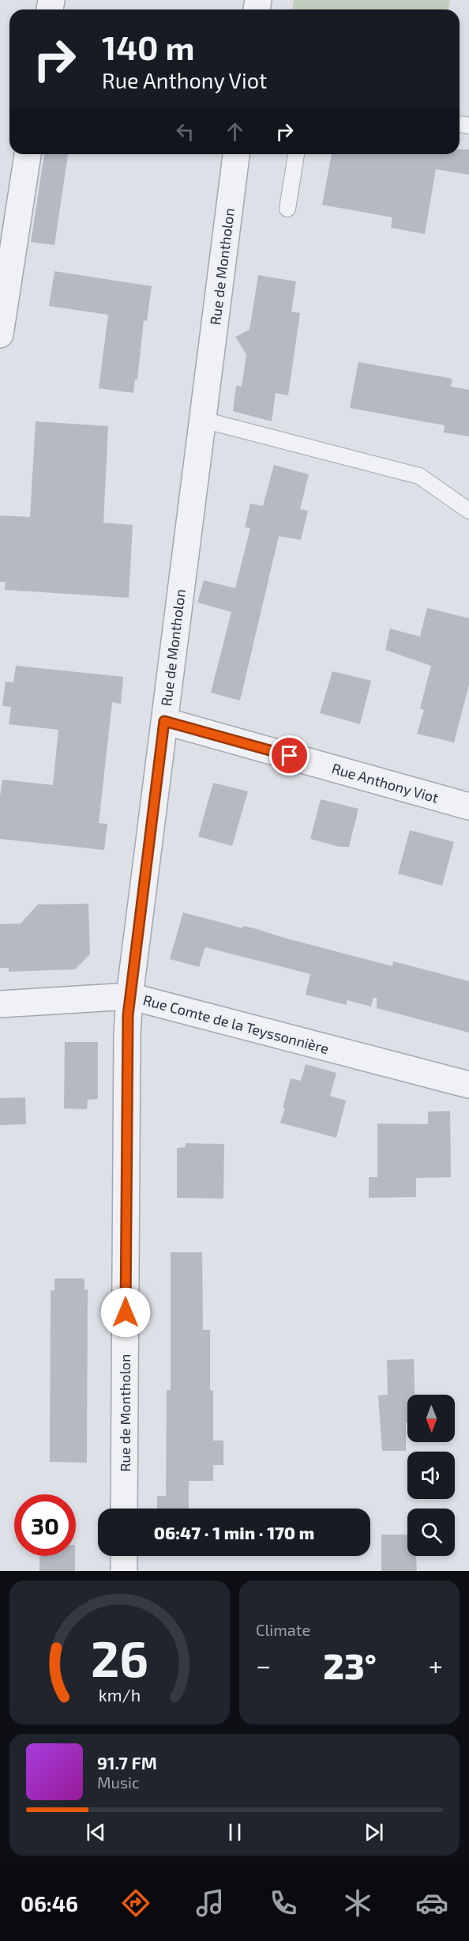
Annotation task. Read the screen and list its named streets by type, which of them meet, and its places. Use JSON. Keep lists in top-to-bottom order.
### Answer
{
  "streets": {
    "street": ["Rue de Montholon", "Rue Anthony Viot", "Rue Comte de la Teyssonnière"]
  },
  "crossings": [
    ["Rue de Montholon", "Rue Anthony Viot"],
    ["Rue de Montholon", "Rue Comte de la Teyssonnière"]
  ],
  "north": "bottom",
  "page": {
    "turn": ["140 m", "Rue Anthony Viot"],
    "limit": "30",
    "trip": "06:47 · 1 min · 170 m",
    "tile": "Climate",
    "heat": ["−", "23°", "+"],
    "song": ["91.7 FM", "Music"],
    "tabs": "06:46",
    "gauge": ["26", "km/h"]
  }
}
